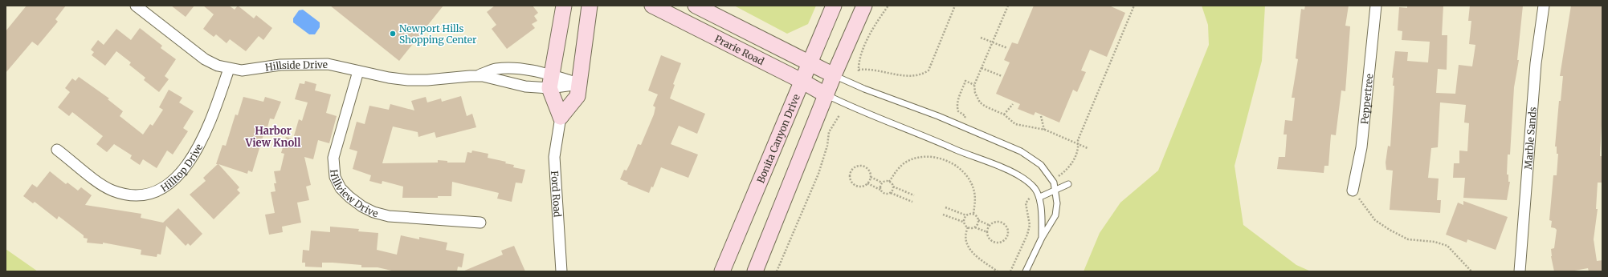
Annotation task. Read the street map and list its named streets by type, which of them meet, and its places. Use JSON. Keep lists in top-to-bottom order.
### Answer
{
  "streets": {
    "street": [
      "Prarie Road",
      "Hillside Drive",
      "Peppertree",
      "Bonita Canyon Drive",
      "Marble Sands",
      "Hilltop Drive",
      "Hillview Drive",
      "Ford Road"
    ]
  },
  "crossings": [
    ["Prarie Road", "Bonita Canyon Drive"],
    ["Hillside Drive", "Hilltop Drive"],
    ["Hillside Drive", "Hillview Drive"],
    ["Hillside Drive", "Ford Road"]
  ],
  "districts": ["Harbor View Knoll"],
  "places": ["Newport Hills Shopping Center"]
}
